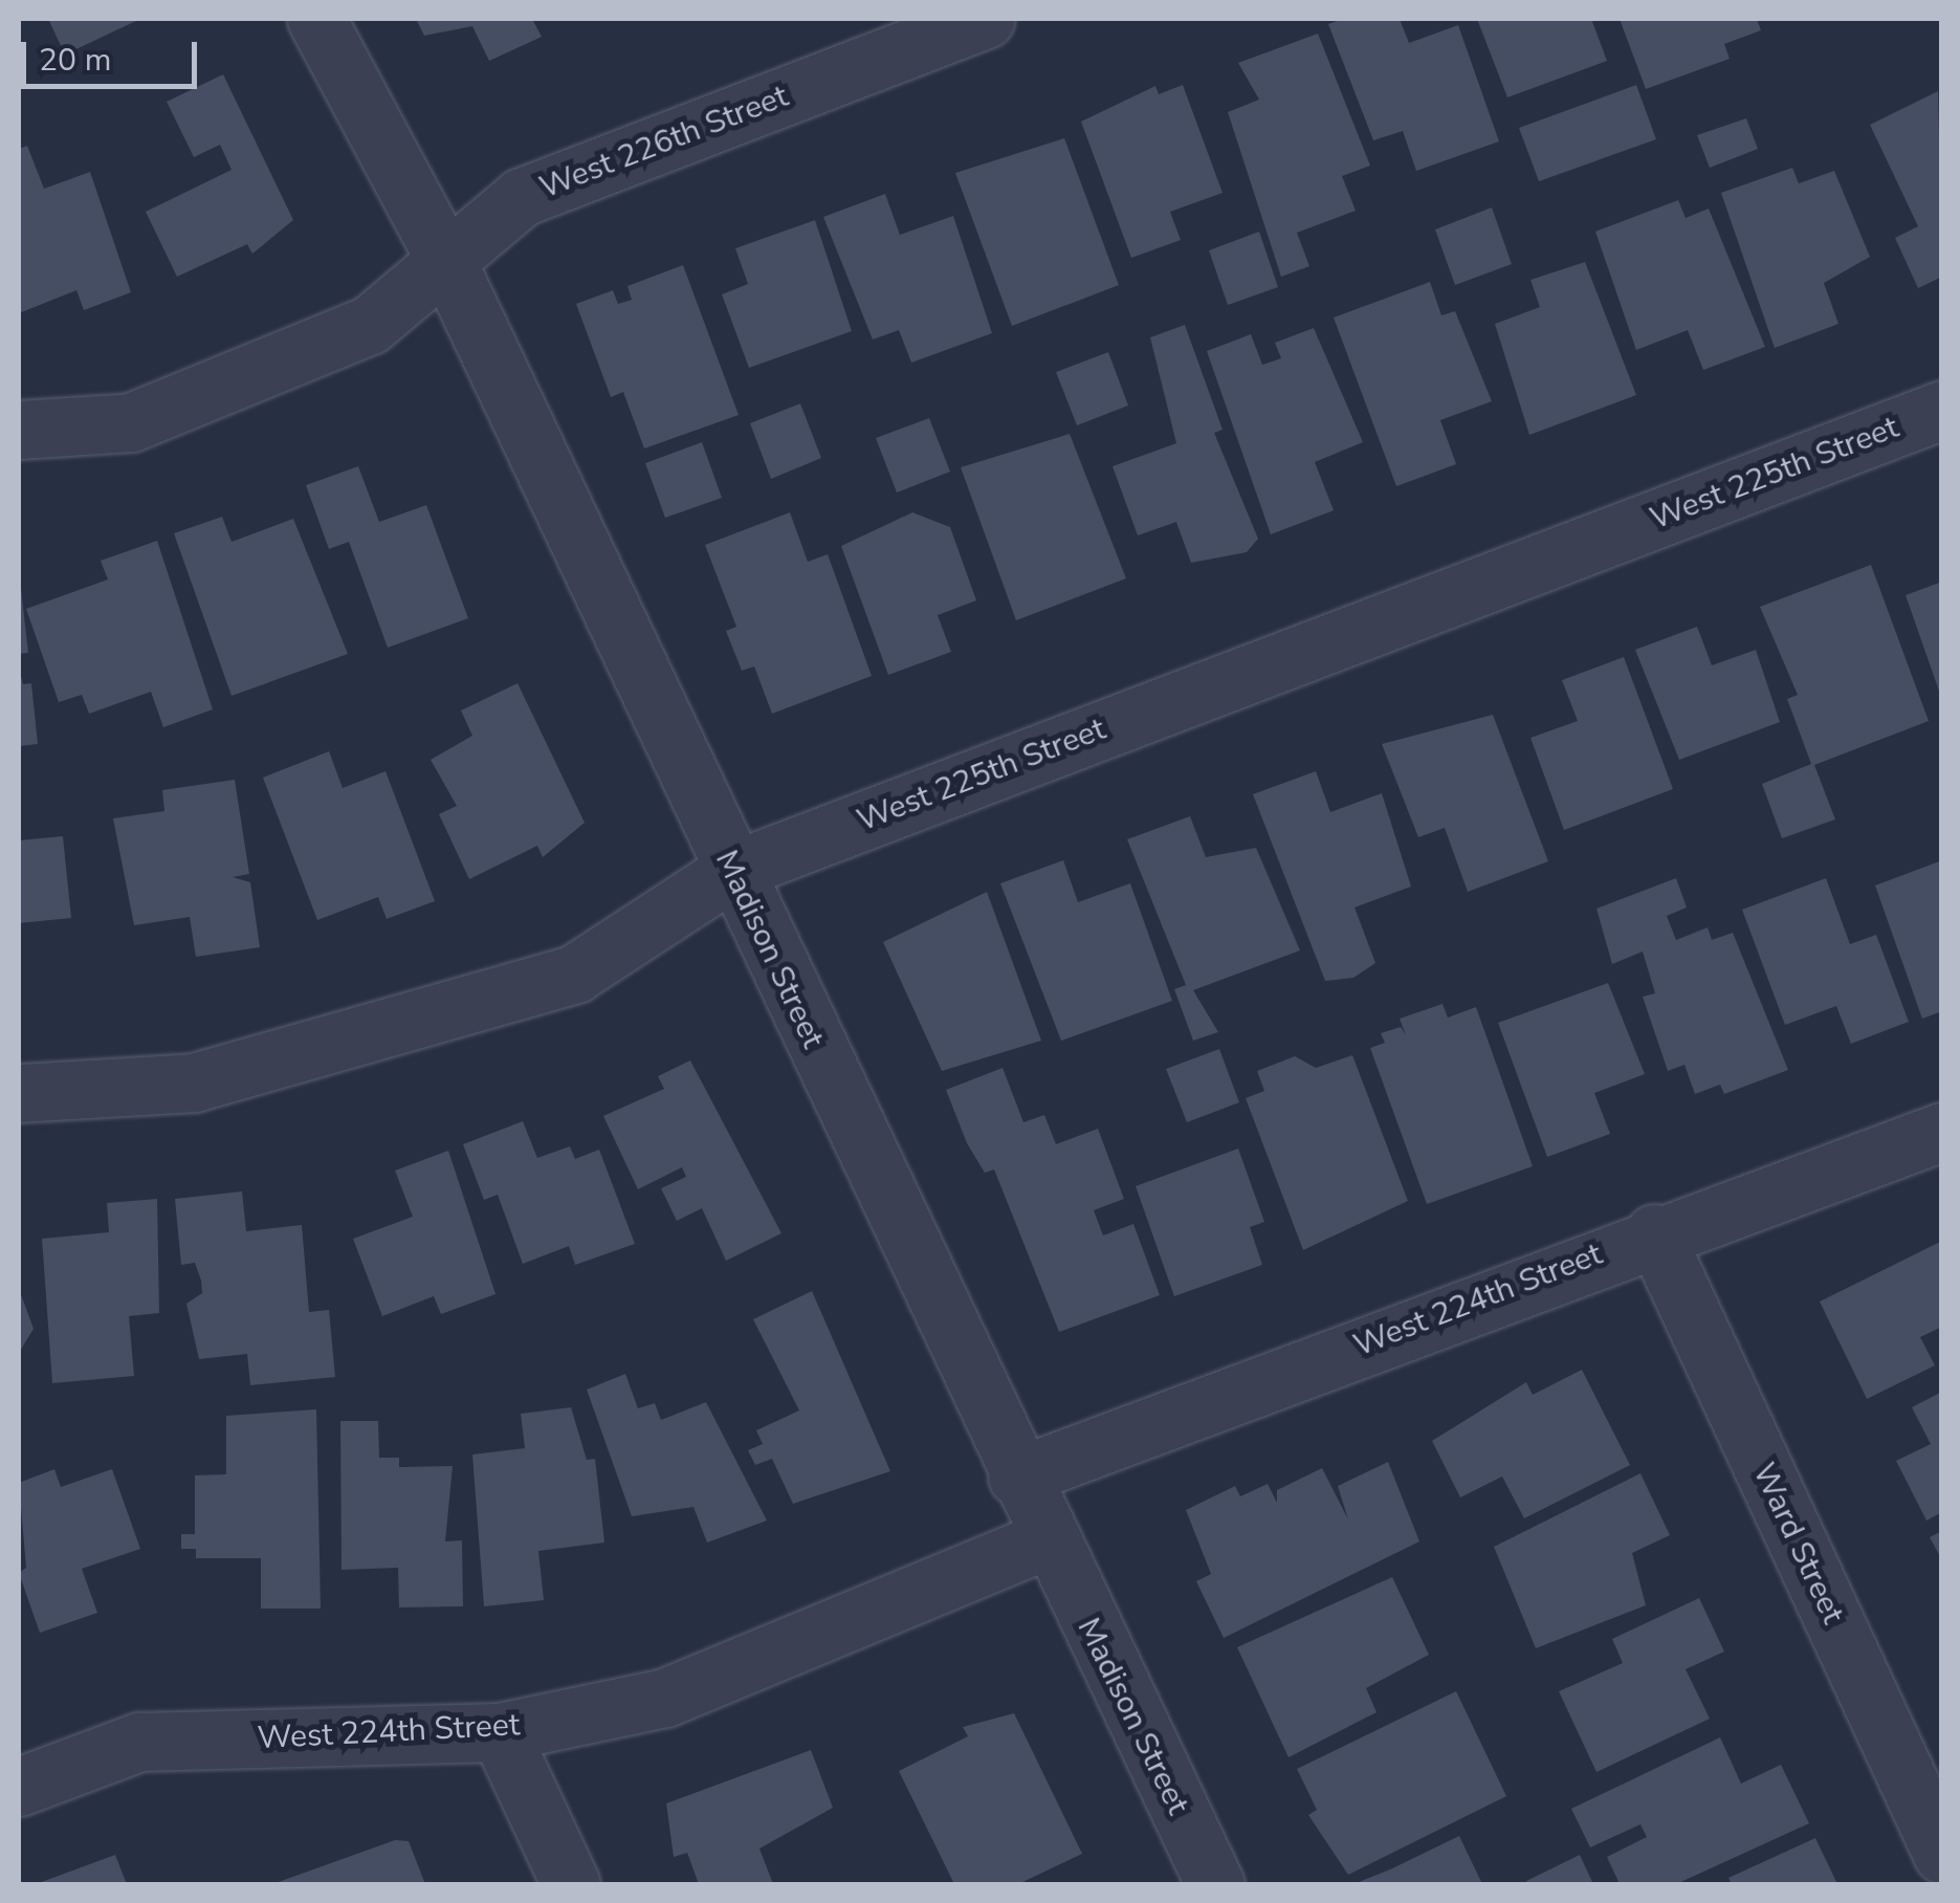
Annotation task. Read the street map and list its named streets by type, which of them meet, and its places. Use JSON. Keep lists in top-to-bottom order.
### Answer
{
  "streets": {
    "street": [
      "West 226th Street",
      "West 225th Street",
      "Madison Street",
      "West 224th Street",
      "Ward Street"
    ]
  },
  "crossings": [
    ["West 226th Street", "Madison Street"],
    ["West 225th Street", "Madison Street"],
    ["Madison Street", "West 224th Street"],
    ["West 224th Street", "Ward Street"]
  ],
  "scale_bar": "20 m"
}
